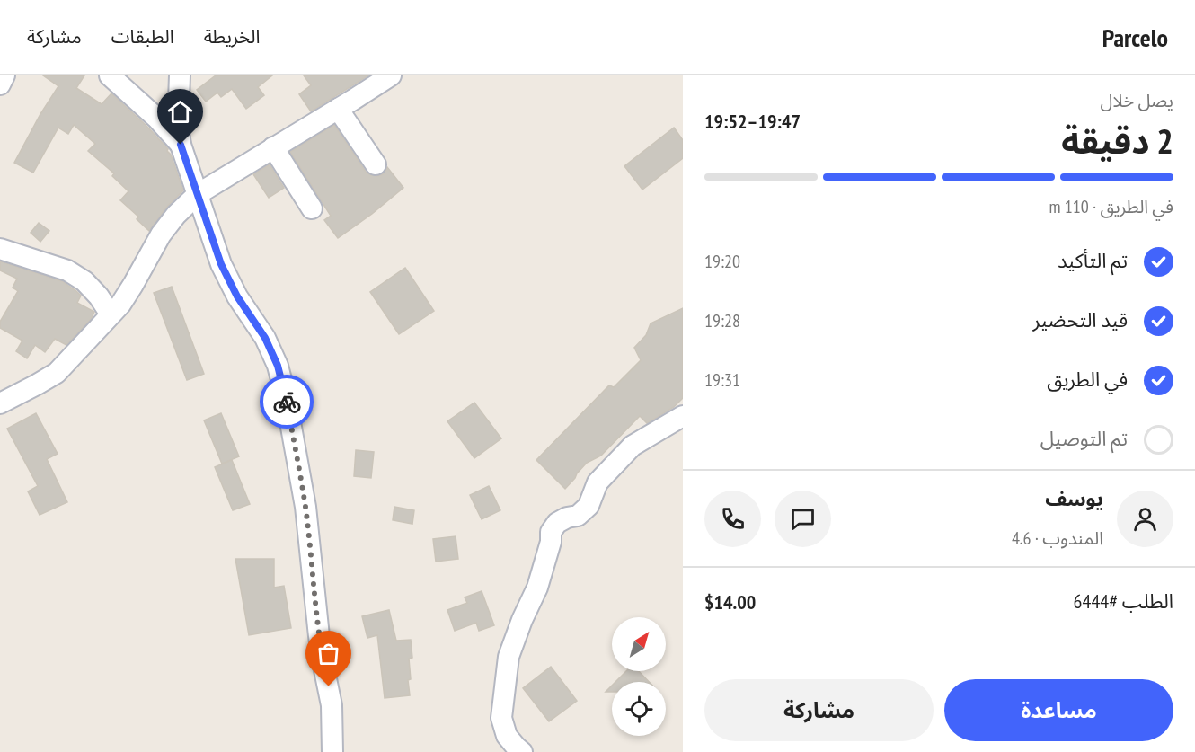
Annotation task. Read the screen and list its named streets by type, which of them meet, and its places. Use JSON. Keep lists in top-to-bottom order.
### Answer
{
  "north": "top right",
  "page": {
    "header": "Parcelo",
    "nav": ["الخريطة", "الطبقات", "مشاركة"],
    "heading": ["2 دقيقة", "يصل خلال", "19:47–19:52"],
    "panel": [
      "يوسف",
      "المندوب · 4.6",
      "الطلب #6444",
      "$14.00"
    ],
    "bar": "في الطريق · 110 m",
    "list": [
      ["تم التأكيد", "19:20"],
      ["قيد التحضير", "19:28"],
      ["في الطريق", "19:31"],
      "تم التوصيل"
    ],
    "buttons": ["مساعدة", "مشاركة"]
  }
}
